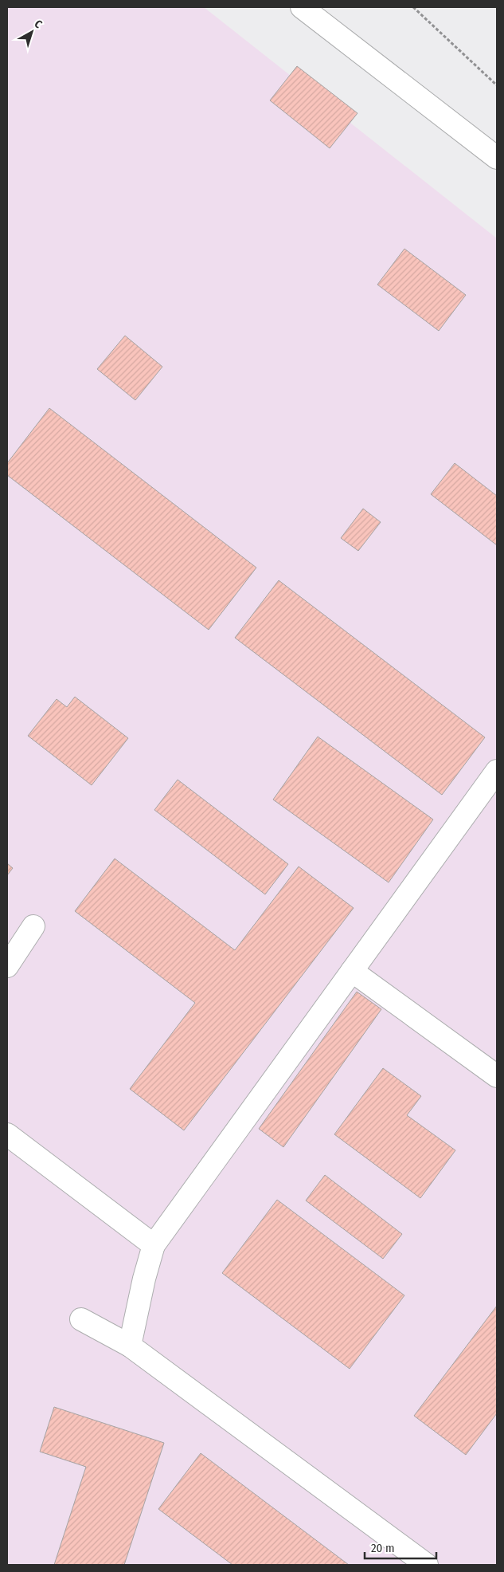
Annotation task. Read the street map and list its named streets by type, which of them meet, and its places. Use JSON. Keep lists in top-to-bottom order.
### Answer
{
  "scale_bar": "20 m",
  "north": "top right"
}
